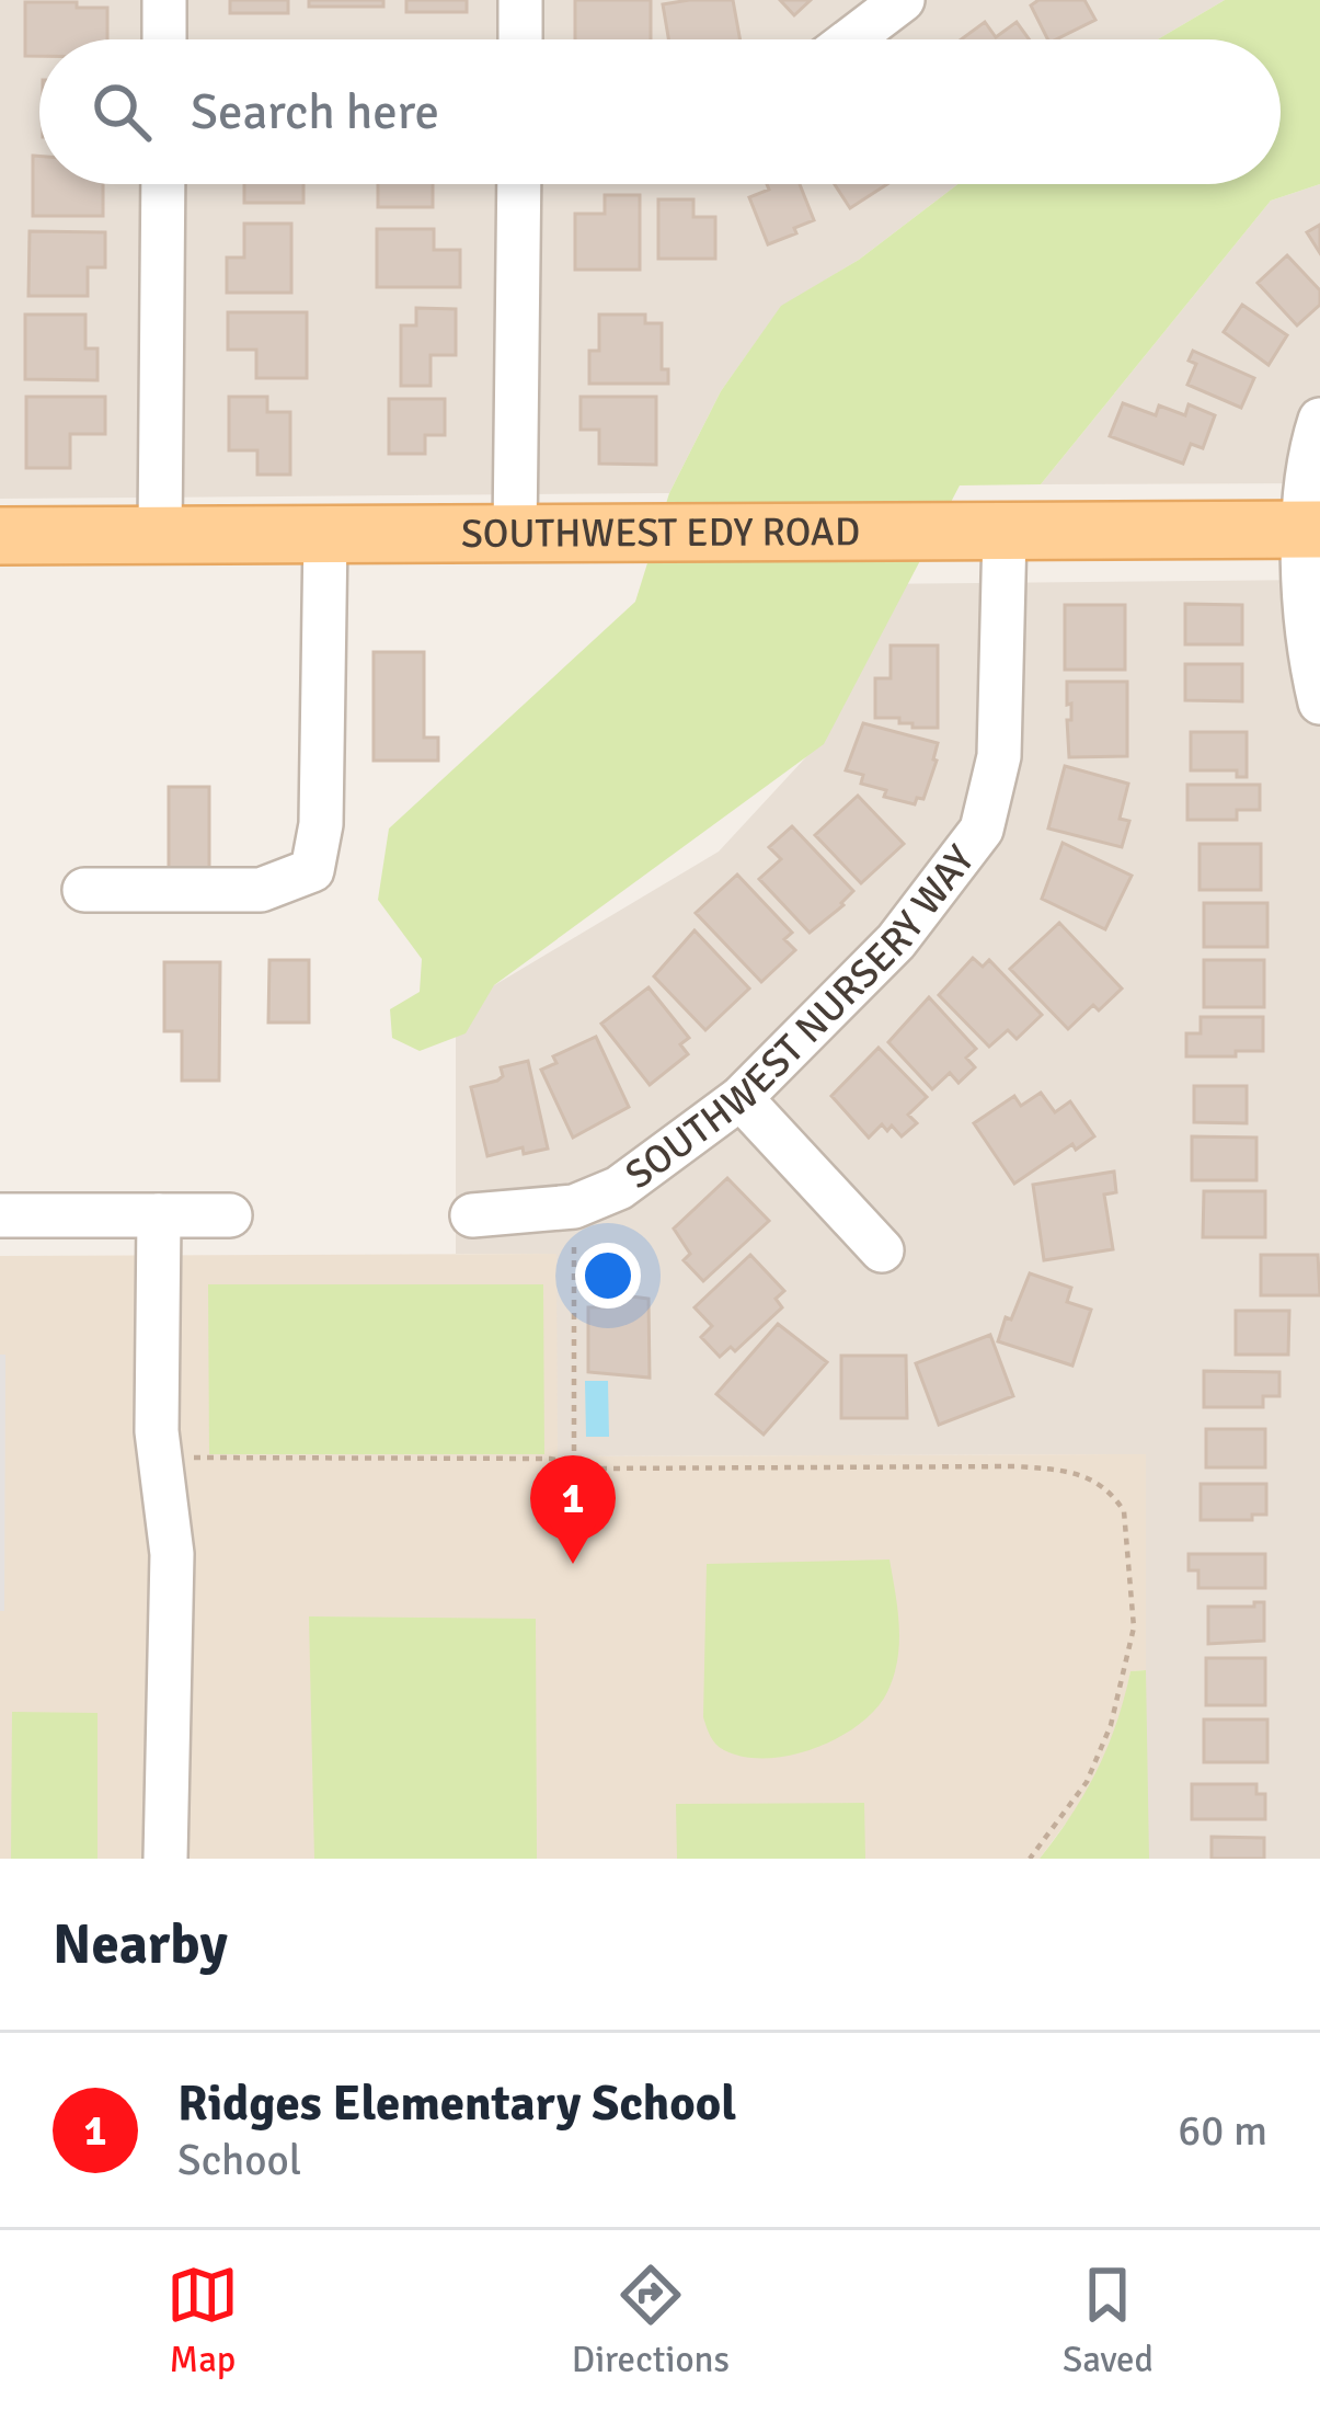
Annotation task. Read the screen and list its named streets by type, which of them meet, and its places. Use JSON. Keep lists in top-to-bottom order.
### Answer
{
  "streets": {
    "main road": ["SOUTHWEST EDY ROAD"],
    "street": ["SOUTHWEST NURSERY WAY"]
  },
  "crossings": [
    ["SOUTHWEST EDY ROAD", "SOUTHWEST NURSERY WAY"]
  ],
  "page": {
    "search": "Search here",
    "pins": "1",
    "heading": "Nearby",
    "list": [
      {
        "mark": "1",
        "name": "Ridges Elementary School",
        "note": "School",
        "value": "60 m"
      }
    ],
    "nav": ["Map", "Directions", "Saved"]
  }
}
